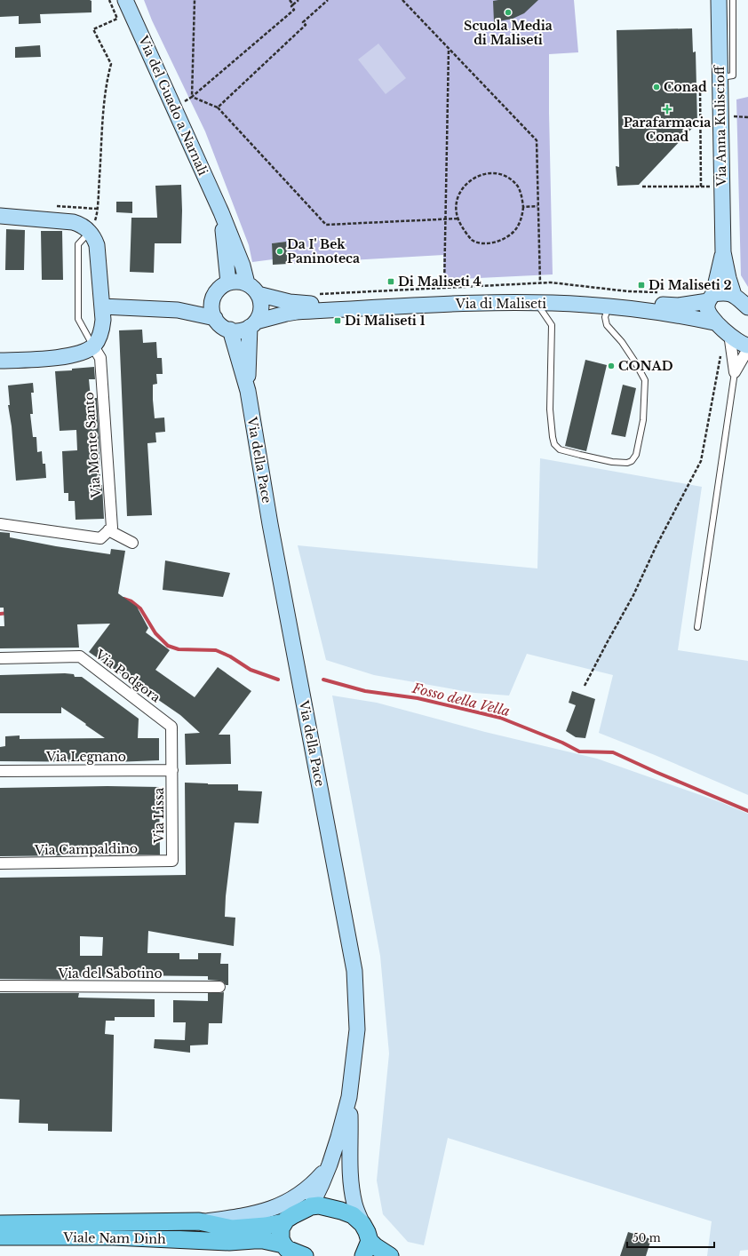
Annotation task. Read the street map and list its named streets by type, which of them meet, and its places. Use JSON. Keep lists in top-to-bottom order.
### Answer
{
  "streets": {
    "main road": ["Viale Nam Dinh"],
    "street": [
      "Via del Guado a Narnali",
      "Via Anna Kuliscioff",
      "Via di Maliseti",
      "Via Monte Santo",
      "Via della Pace",
      "Via Podgora",
      "Via Legnano",
      "Via Lissa",
      "Via Campaldino",
      "Via del Sabotino"
    ]
  },
  "crossings": [
    ["Via Podgora", "Via Legnano"],
    ["Via Podgora", "Via Lissa"],
    ["Via Legnano", "Via Lissa"],
    ["Via Lissa", "Via Campaldino"]
  ],
  "water": ["Fosso della Vella"],
  "places": {
    "other": [
      "Scuola Media di Maliseti",
      "Conad",
      "Da I' Bek Paninoteca",
      "CONAD"
    ],
    "health": ["Parafarmacia Conad"],
    "transit": ["Di Maliseti 4", "Di Maliseti 2", "Di Maliseti 1"]
  },
  "scale_bar": "50 m"
}
